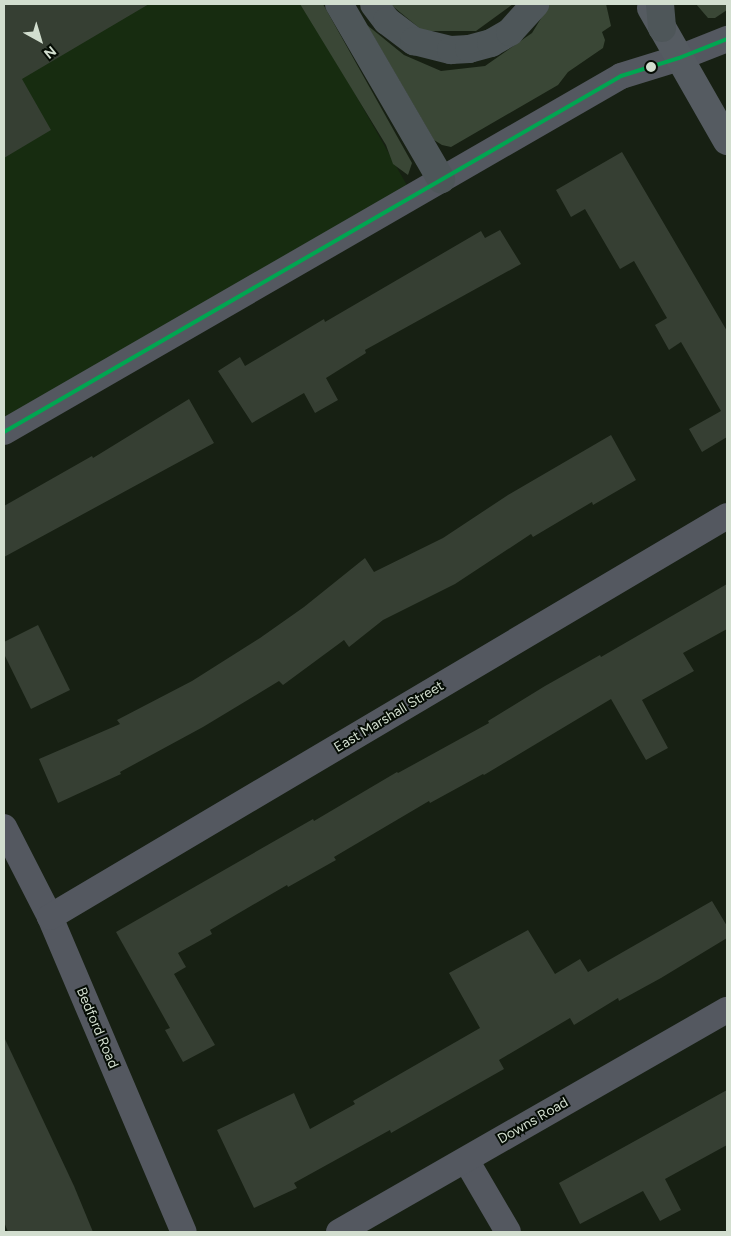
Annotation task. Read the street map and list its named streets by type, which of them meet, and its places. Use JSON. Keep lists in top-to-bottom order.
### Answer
{
  "streets": {
    "street": ["East Marshall Street", "Bedford Road", "Downs Road"]
  },
  "crossings": [
    ["East Marshall Street", "Bedford Road"]
  ],
  "north": "bottom right"
}
